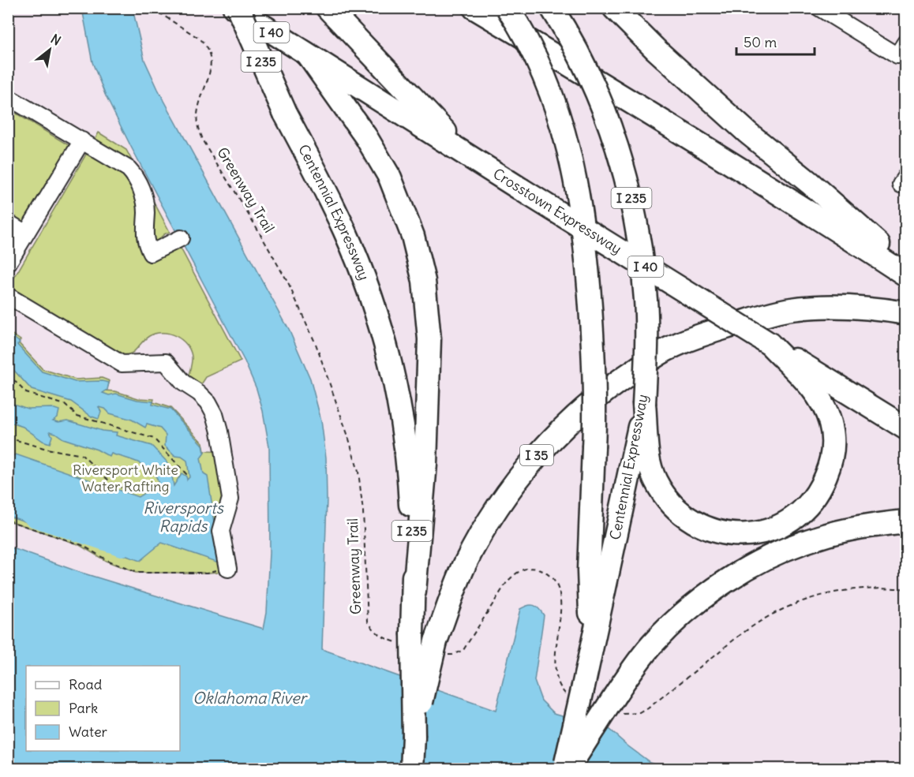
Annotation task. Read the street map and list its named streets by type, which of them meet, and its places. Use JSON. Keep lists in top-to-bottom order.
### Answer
{
  "streets": {
    "highway": [
      "I 40",
      "I 235",
      "Crosstown Expressway",
      "Centennial Expressway",
      "I 35"
    ],
    "path": ["Greenway Trail"]
  },
  "crossings": [
    ["Greenway Trail", "Centennial Expressway"],
    ["Centennial Expressway", "I 35"]
  ],
  "water": ["Riversports Rapids", "Oklahoma River"],
  "parks": ["Riversport White Water Rafting"],
  "legend": ["Road", "Park", "Water"],
  "scale_bar": "50 m",
  "north": "top right"
}
